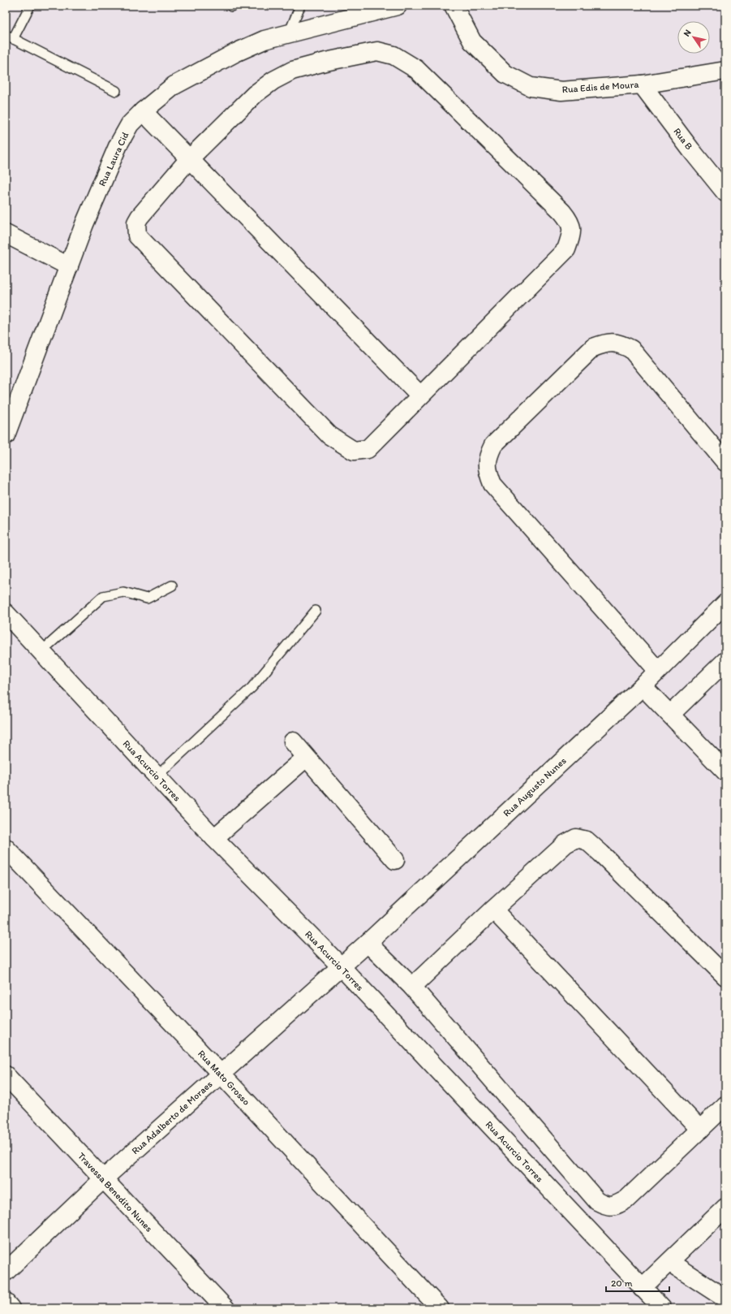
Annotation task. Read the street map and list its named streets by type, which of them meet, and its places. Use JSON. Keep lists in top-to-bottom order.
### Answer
{
  "streets": {
    "street": [
      "Rua Edis de Moura",
      "Rua B",
      "Rua Laura Cid",
      "Rua Acurcio Torres",
      "Rua Augusto Nunes",
      "Rua Mato Grosso",
      "Rua Adalberto de Moraes",
      "Travessa Benedito Nunes"
    ]
  },
  "crossings": [
    ["Rua Edis de Moura", "Rua B"],
    ["Rua Acurcio Torres", "Rua Augusto Nunes"],
    ["Rua Acurcio Torres", "Rua Adalberto de Moraes"],
    ["Rua Augusto Nunes", "Rua Adalberto de Moraes"],
    ["Rua Mato Grosso", "Rua Adalberto de Moraes"],
    ["Rua Adalberto de Moraes", "Travessa Benedito Nunes"]
  ],
  "scale_bar": "20 m",
  "north": "top left"
}
